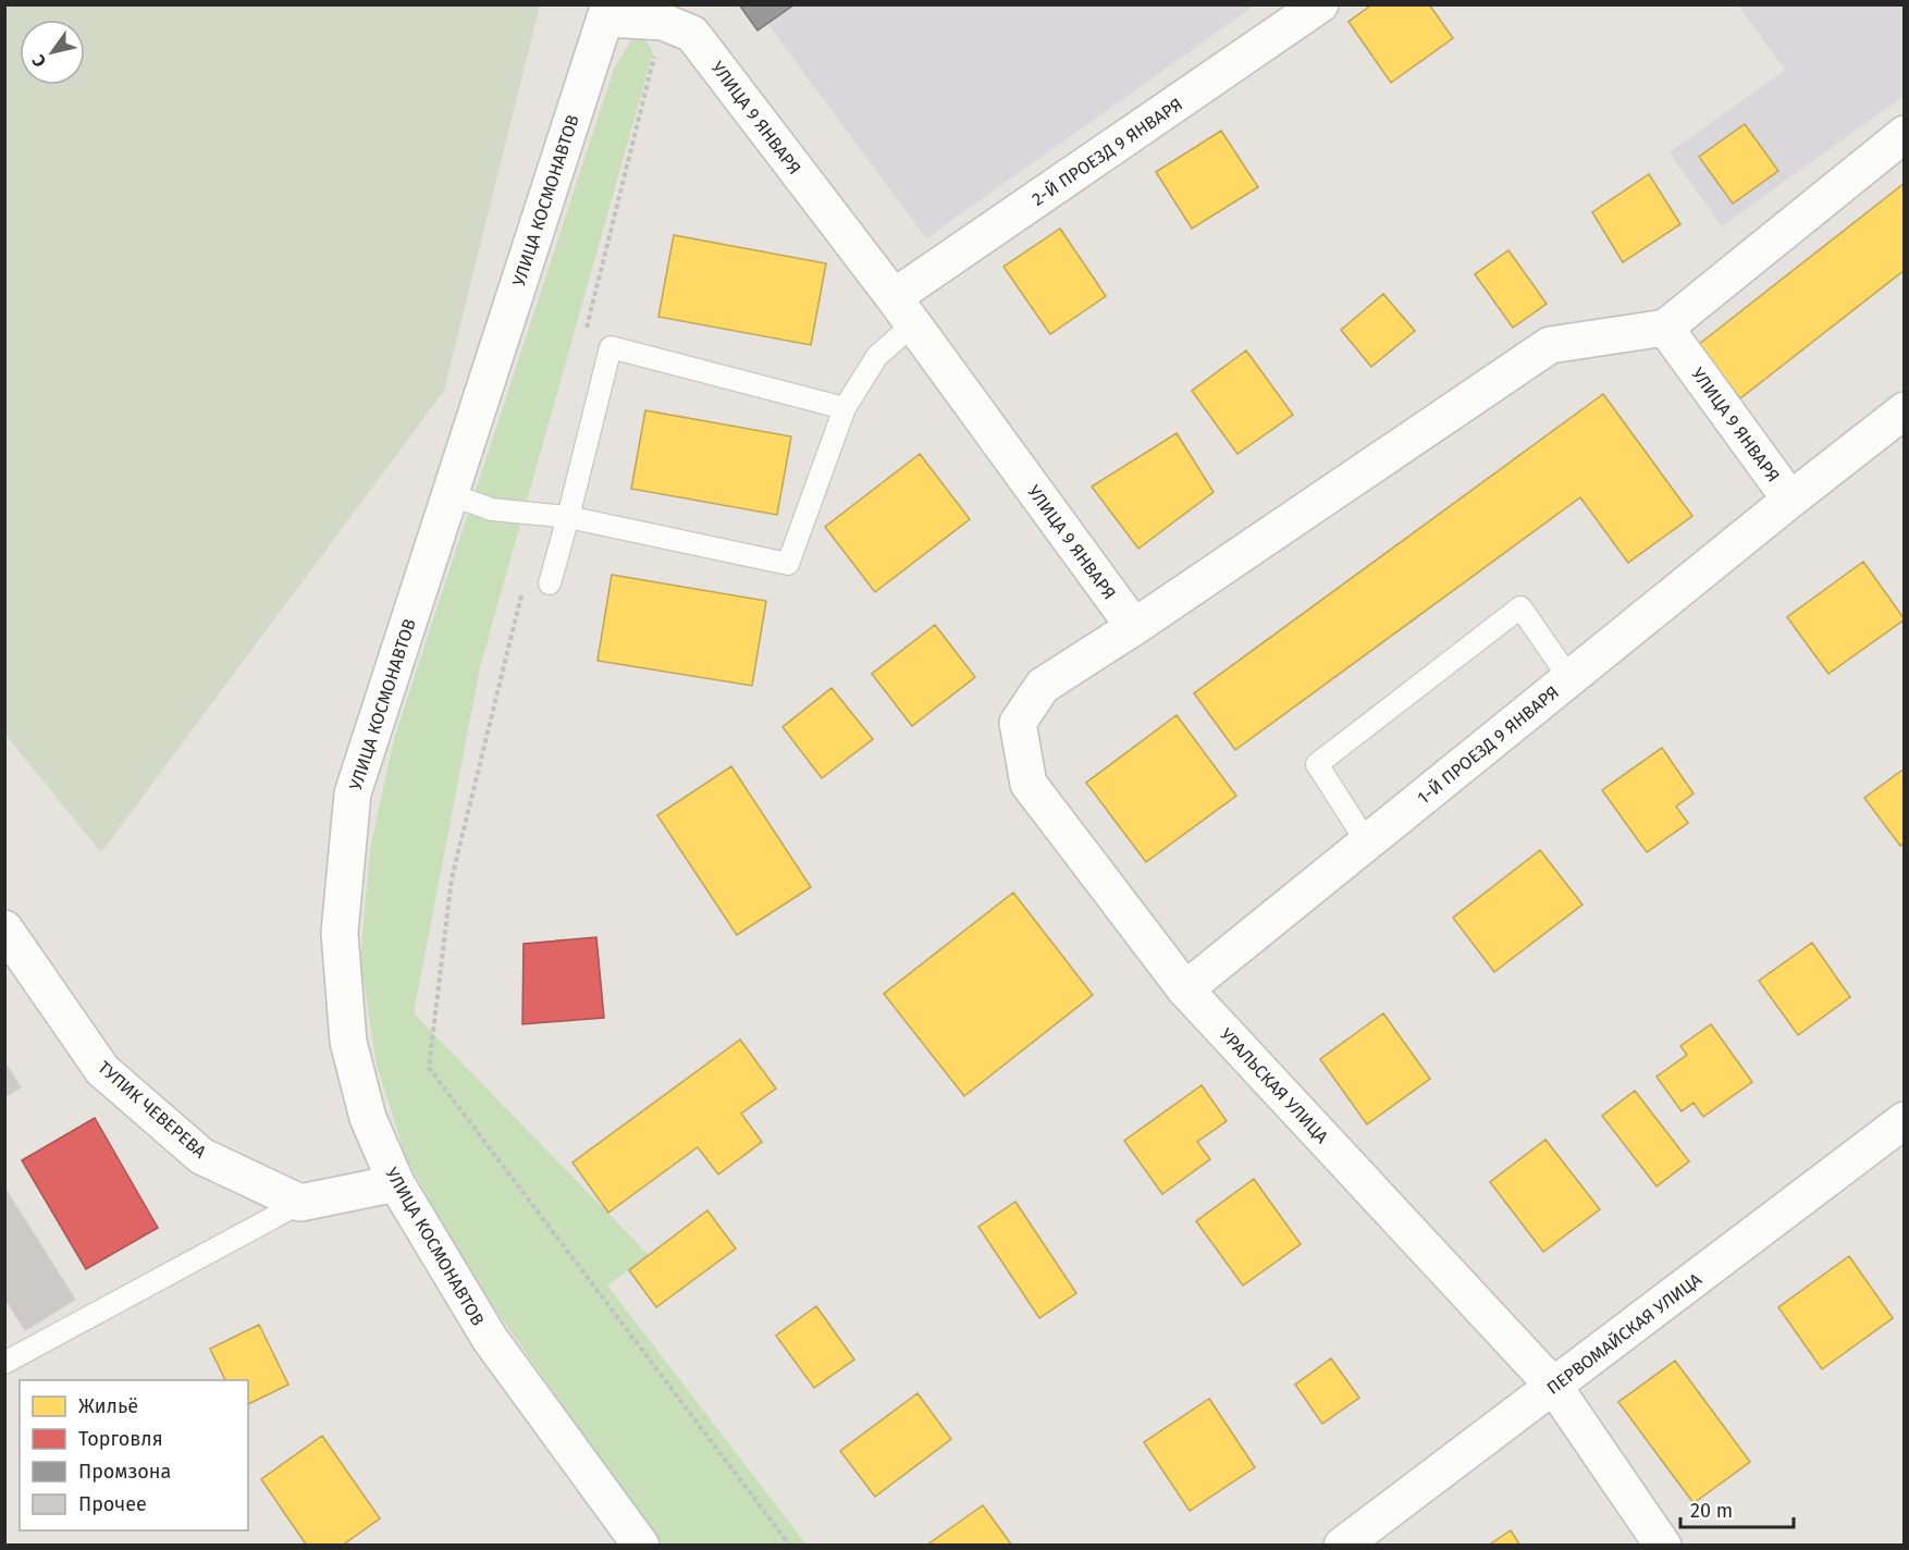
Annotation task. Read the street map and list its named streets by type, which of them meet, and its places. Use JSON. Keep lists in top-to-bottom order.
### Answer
{
  "streets": {
    "street": [
      "УЛИЦА 9 ЯНВАРЯ",
      "2-Й ПРОЕЗД 9 ЯНВАРЯ",
      "УЛИЦА КОСМОНАВТОВ",
      "1-Й ПРОЕЗД 9 ЯНВАРЯ",
      "УРАЛЬСКАЯ УЛИЦА",
      "ТУПИК ЧЕВЕРЕВА",
      "ПЕРВОМАЙСКАЯ УЛИЦА"
    ]
  },
  "crossings": [
    ["УЛИЦА 9 ЯНВАРЯ", "2-Й ПРОЕЗД 9 ЯНВАРЯ"],
    ["УЛИЦА 9 ЯНВАРЯ", "УЛИЦА КОСМОНАВТОВ"],
    ["УЛИЦА 9 ЯНВАРЯ", "1-Й ПРОЕЗД 9 ЯНВАРЯ"],
    ["УЛИЦА 9 ЯНВАРЯ", "УРАЛЬСКАЯ УЛИЦА"],
    ["1-Й ПРОЕЗД 9 ЯНВАРЯ", "УРАЛЬСКАЯ УЛИЦА"],
    ["УРАЛЬСКАЯ УЛИЦА", "ПЕРВОМАЙСКАЯ УЛИЦА"]
  ],
  "legend": [
    "Жильё",
    "Торговля",
    "Промзона",
    "Прочее"
  ],
  "scale_bar": "20 m",
  "north": "bottom left"
}
